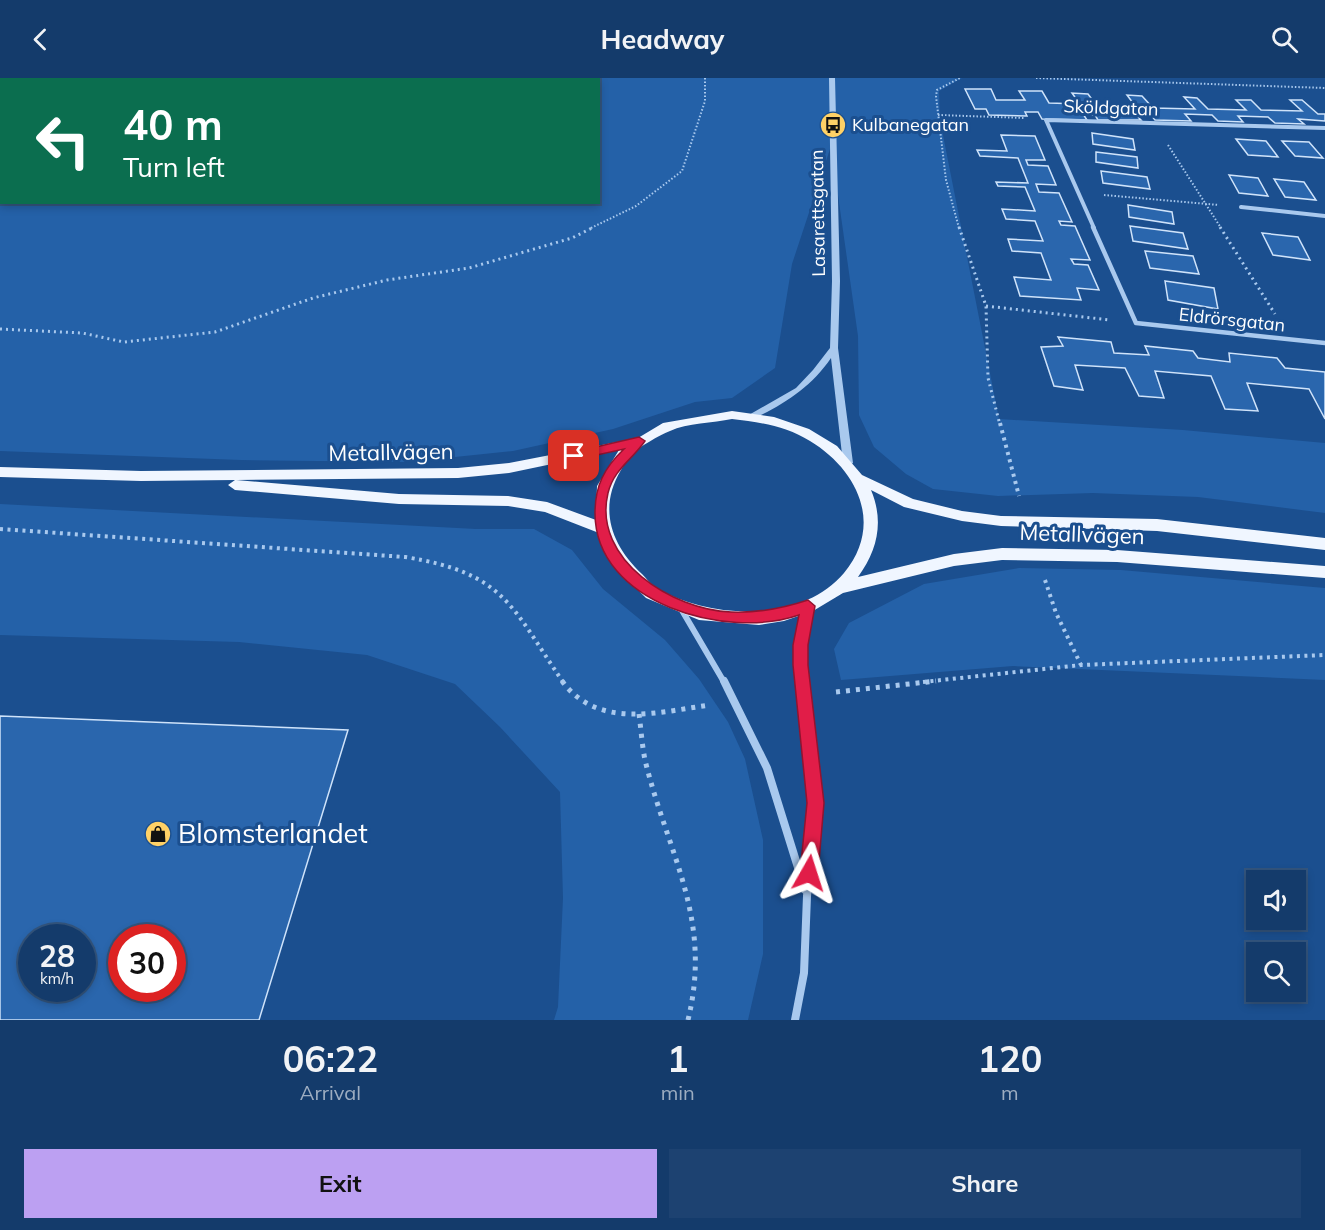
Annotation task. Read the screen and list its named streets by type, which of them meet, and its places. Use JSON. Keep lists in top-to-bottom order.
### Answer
{
  "streets": {
    "main road": ["Metallvägen"],
    "street": ["Sköldgatan", "Lasarettsgatan", "Eldrörsgatan"]
  },
  "crossings": [
    ["Sköldgatan", "Eldrörsgatan"]
  ],
  "places": {
    "bus stop": ["Kulbanegatan"],
    "shop": ["Blomsterlandet"]
  },
  "page": {
    "header": "Headway",
    "turn": ["40 m", "Turn left"],
    "speed": "28 km/h",
    "limit": "30",
    "eta": [
      "06:22",
      "Arrival",
      "1",
      "min",
      "120",
      "m"
    ],
    "buttons": ["Exit", "Share"]
  }
}
